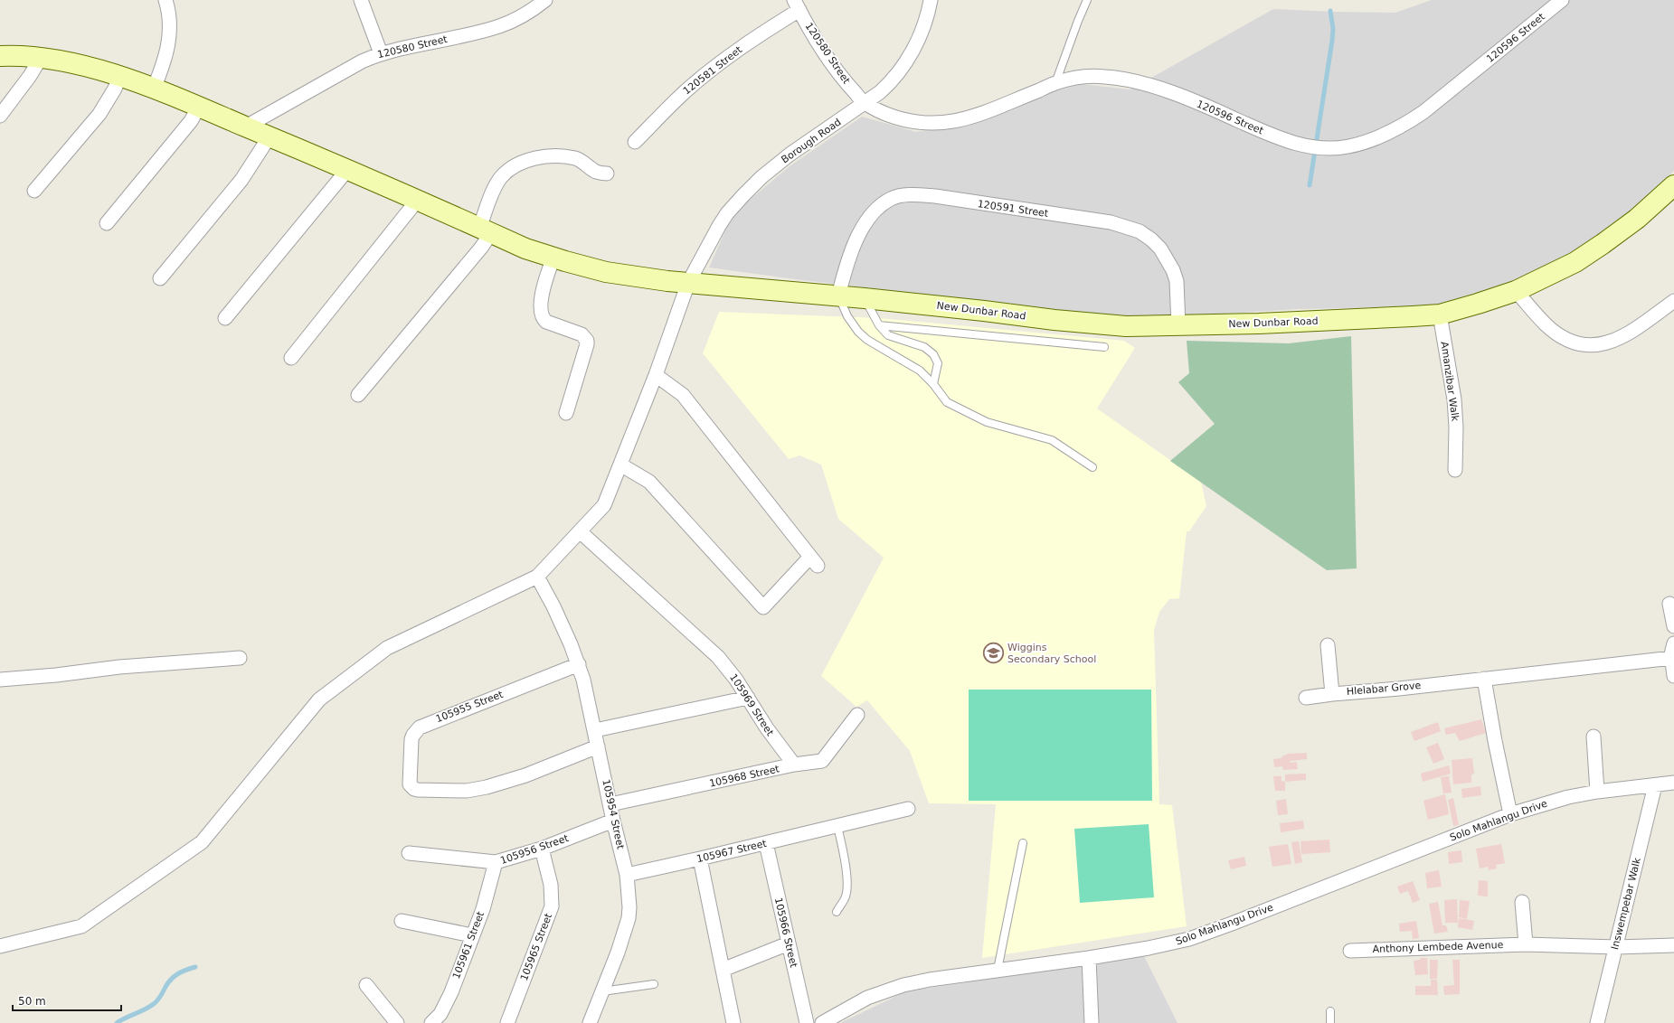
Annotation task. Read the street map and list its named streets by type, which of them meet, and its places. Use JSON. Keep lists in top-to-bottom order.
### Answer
{
  "streets": {
    "street": [
      "120596 Street",
      "120580 Street",
      "120581 Street",
      "Borough Road",
      "120591 Street",
      "New Dunbar Road",
      "Amanzibar Walk",
      "Hlelabar Grove",
      "105969 Street",
      "105955 Street",
      "105968 Street",
      "105954 Street",
      "Solo Mahlangu Drive",
      "105956 Street",
      "105967 Street",
      "Inswempebar Walk",
      "105966 Street",
      "105961 Street",
      "105965 Street",
      "Anthony Lembede Avenue"
    ]
  },
  "crossings": [
    ["120596 Street", "120580 Street"],
    ["120596 Street", "Borough Road"],
    ["120580 Street", "120581 Street"],
    ["120580 Street", "Borough Road"],
    ["120580 Street", "New Dunbar Road"],
    ["Borough Road", "New Dunbar Road"],
    ["Borough Road", "105969 Street"],
    ["Borough Road", "105954 Street"],
    ["120591 Street", "New Dunbar Road"],
    ["New Dunbar Road", "Amanzibar Walk"],
    ["105969 Street", "105968 Street"],
    ["105955 Street", "105954 Street"],
    ["105968 Street", "105954 Street"],
    ["105954 Street", "105956 Street"],
    ["105954 Street", "105967 Street"],
    ["Solo Mahlangu Drive", "Inswempebar Walk"],
    ["105956 Street", "105961 Street"],
    ["105956 Street", "105965 Street"],
    ["105967 Street", "105966 Street"],
    ["Inswempebar Walk", "Anthony Lembede Avenue"]
  ],
  "places": {
    "school or university": ["Wiggins Secondary School"]
  },
  "scale_bar": "50 m"
}
